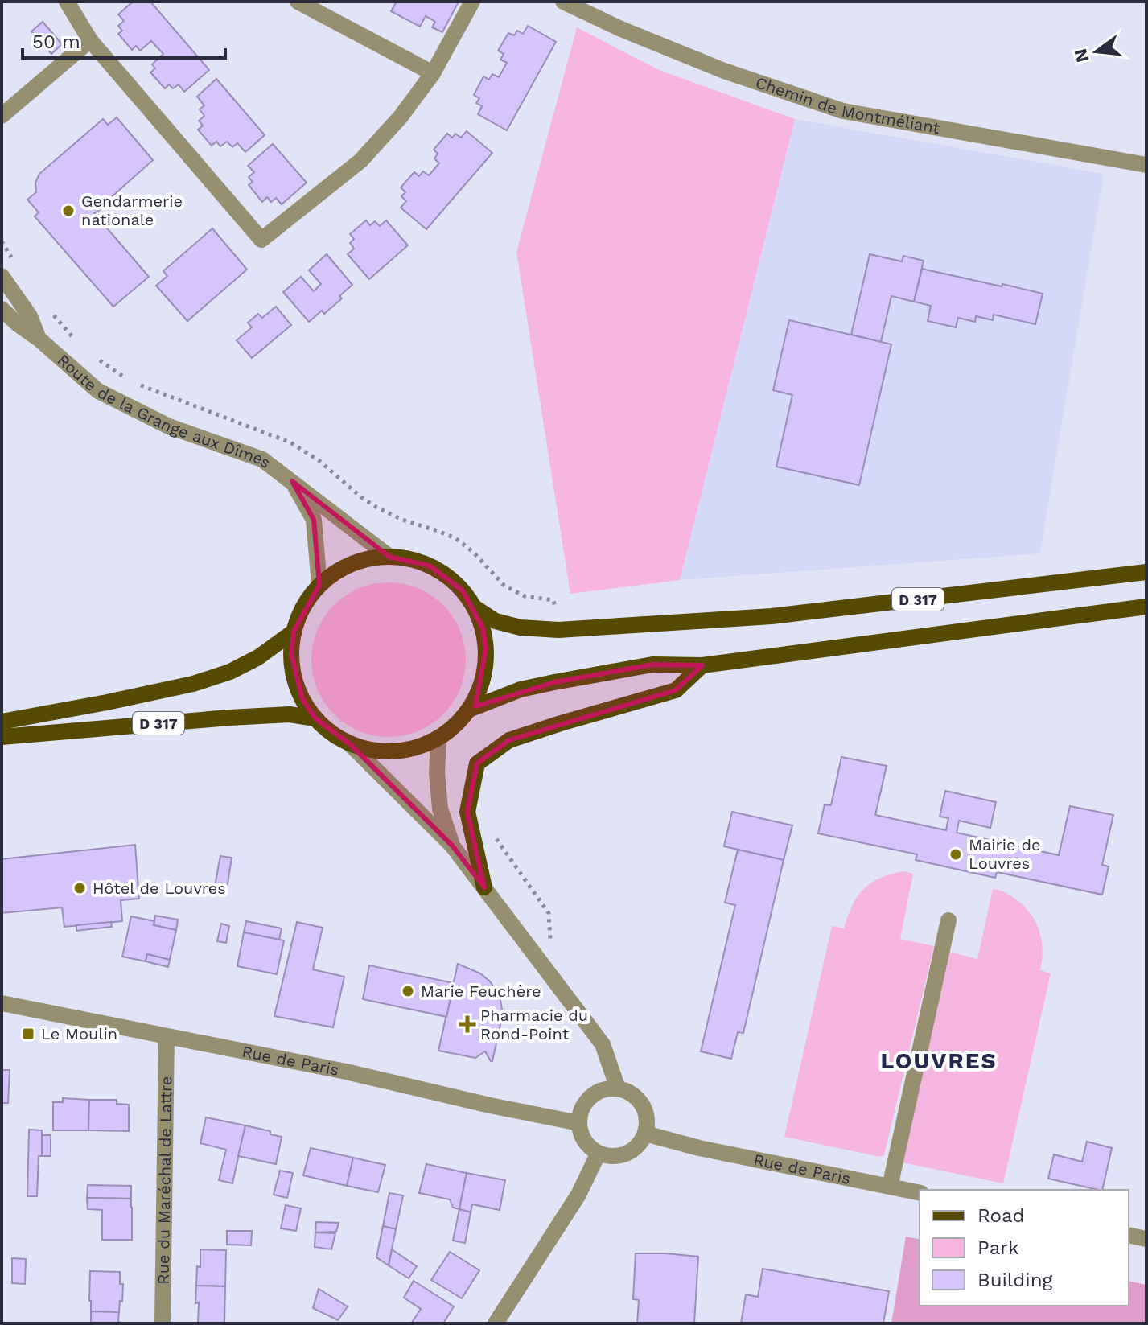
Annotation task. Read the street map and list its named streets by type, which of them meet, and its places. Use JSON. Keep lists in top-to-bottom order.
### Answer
{
  "streets": {
    "main road": ["D 317"],
    "street": [
      "Chemin de Montméliant",
      "Route de la Grange aux Dîmes",
      "Rue de Paris",
      "Rue du Maréchal de Lattre"
    ]
  },
  "crossings": [
    ["Route de la Grange aux Dîmes", "D 317"],
    ["Rue de Paris", "Rue du Maréchal de Lattre"]
  ],
  "districts": ["LOUVRES"],
  "places": {
    "other": [
      "Gendarmerie nationale",
      "Mairie de Louvres",
      "Hôtel de Louvres",
      "Marie Feuchère"
    ],
    "health": ["Pharmacie du Rond-Point"],
    "transit": ["Le Moulin"]
  },
  "legend": ["Road", "Park", "Building"],
  "scale_bar": "50 m",
  "north": "left"
}
